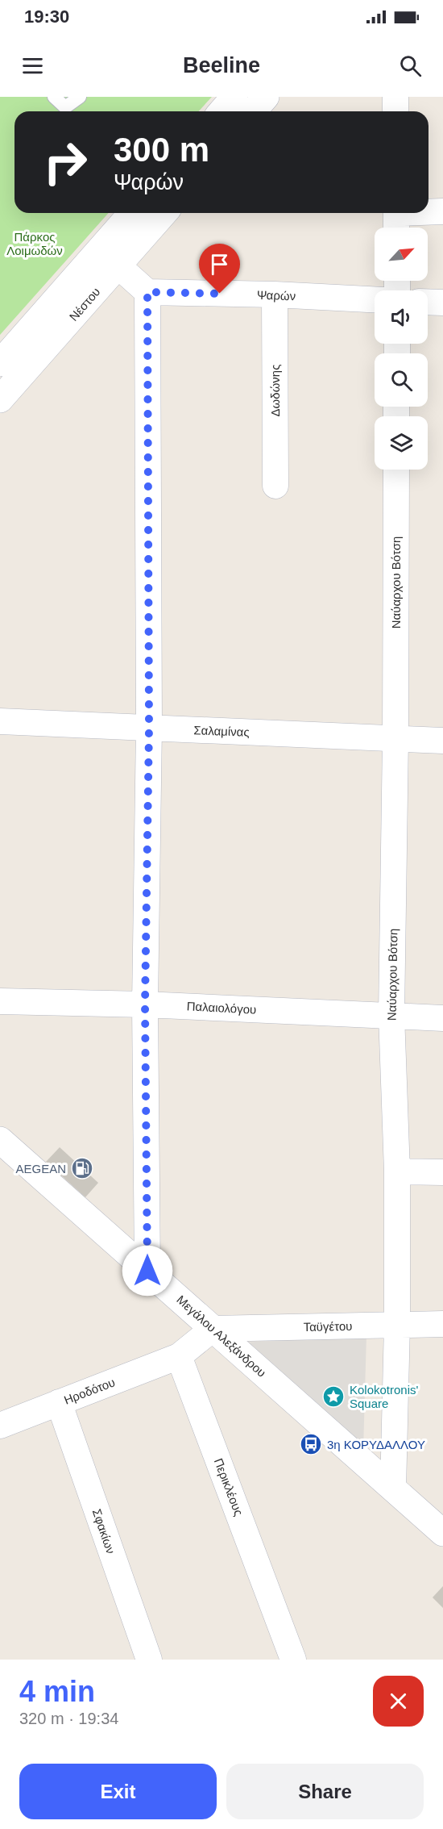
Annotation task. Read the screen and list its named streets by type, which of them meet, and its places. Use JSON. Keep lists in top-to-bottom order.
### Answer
{
  "streets": {
    "street": [
      "Ψαρών",
      "Νέστου",
      "Δωδώνης",
      "Ναύαρχου Βότση",
      "Σαλαμίνας",
      "Παλαιολόγου",
      "Ταϋγέτου",
      "Μεγάλου Αλεξάνδρου",
      "Ηροδότου",
      "Περικλέους",
      "Σφακίων"
    ]
  },
  "crossings": [
    ["Ψαρών", "Δωδώνης"],
    ["Ναύαρχου Βότση", "Σαλαμίνας"],
    ["Ναύαρχου Βότση", "Παλαιολόγου"],
    ["Ναύαρχου Βότση", "Ταϋγέτου"],
    ["Ναύαρχου Βότση", "Μεγάλου Αλεξάνδρου"],
    ["Ταϋγέτου", "Μεγάλου Αλεξάνδρου"],
    ["Ηροδότου", "Περικλέους"],
    ["Ηροδότου", "Σφακίων"]
  ],
  "parks": ["Πάρκος Λοιμωδών"],
  "places": {
    "fuel station": ["AEGEAN"],
    "place": ["Kolokotronis' Square"],
    "bus stop": ["3η ΚΟΡΥΔΑΛΛΟΥ"]
  },
  "north": "top right",
  "page": {
    "status": "19:30",
    "header": "Beeline",
    "turn": ["300 m", "Ψαρών"],
    "heading": ["4 min", "320 m · 19:34"],
    "buttons": ["Exit", "Share"]
  }
}
